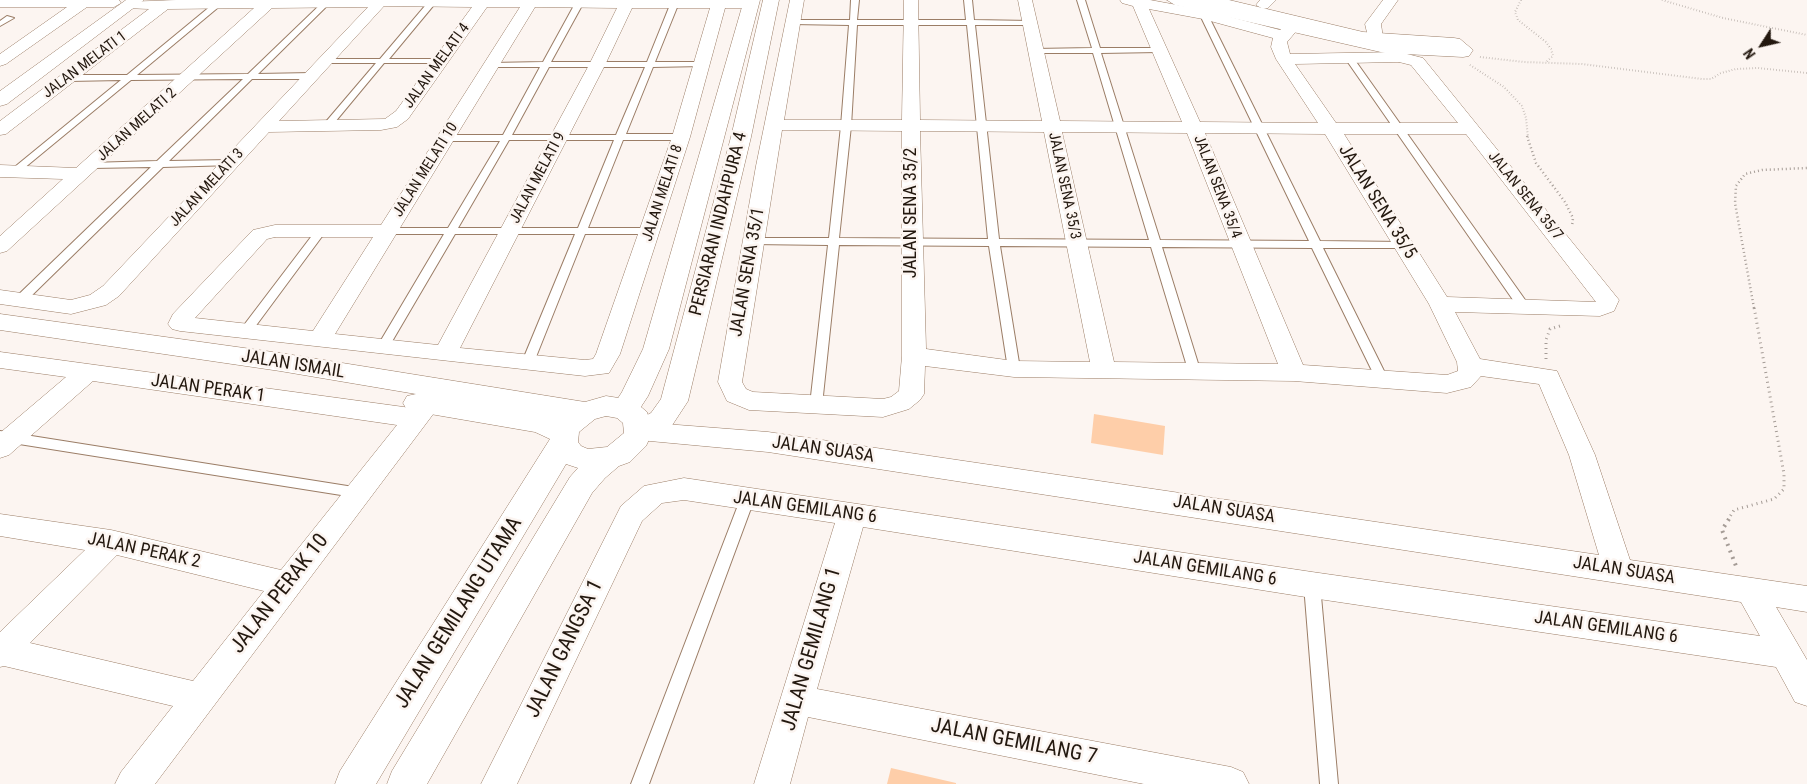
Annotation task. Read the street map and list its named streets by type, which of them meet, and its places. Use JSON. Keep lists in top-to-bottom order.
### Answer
{
  "streets": {
    "street": [
      "JALAN MELATI 1",
      "JALAN MELATI 4",
      "JALAN MELATI 2",
      "JALAN MELATI 10",
      "JALAN MELATI 9",
      "JALAN SENA 35/3",
      "JALAN SENA 35/4",
      "JALAN MELATI 3",
      "JALAN MELATI 8",
      "JALAN SENA 35/7",
      "JALAN SENA 35/5",
      "JALAN SENA 35/2",
      "PERSIARAN INDAHPURA 4",
      "JALAN SENA 35/1",
      "JALAN ISMAIL",
      "JALAN PERAK 1",
      "JALAN SUASA",
      "JALAN GEMILANG 6",
      "JALAN PERAK 2",
      "JALAN PERAK 10",
      "JALAN GEMILANG UTAMA",
      "JALAN GANGSA 1",
      "JALAN GEMILANG 1",
      "JALAN GEMILANG 7"
    ]
  },
  "crossings": [
    ["JALAN MELATI 4", "JALAN MELATI 3"],
    ["JALAN SENA 35/7", "JALAN SENA 35/5"],
    ["JALAN SENA 35/2", "JALAN SENA 35/1"],
    ["PERSIARAN INDAHPURA 4", "JALAN ISMAIL"],
    ["PERSIARAN INDAHPURA 4", "JALAN SUASA"],
    ["PERSIARAN INDAHPURA 4", "JALAN GEMILANG UTAMA"],
    ["JALAN ISMAIL", "JALAN PERAK 1"],
    ["JALAN ISMAIL", "JALAN SUASA"],
    ["JALAN ISMAIL", "JALAN PERAK 10"],
    ["JALAN ISMAIL", "JALAN GEMILANG UTAMA"],
    ["JALAN PERAK 1", "JALAN PERAK 10"],
    ["JALAN SUASA", "JALAN GEMILANG UTAMA"],
    ["JALAN GEMILANG 6", "JALAN GANGSA 1"],
    ["JALAN GEMILANG 6", "JALAN GEMILANG 1"],
    ["JALAN PERAK 2", "JALAN PERAK 10"],
    ["JALAN GEMILANG 1", "JALAN GEMILANG 7"]
  ],
  "north": "bottom left"
}
